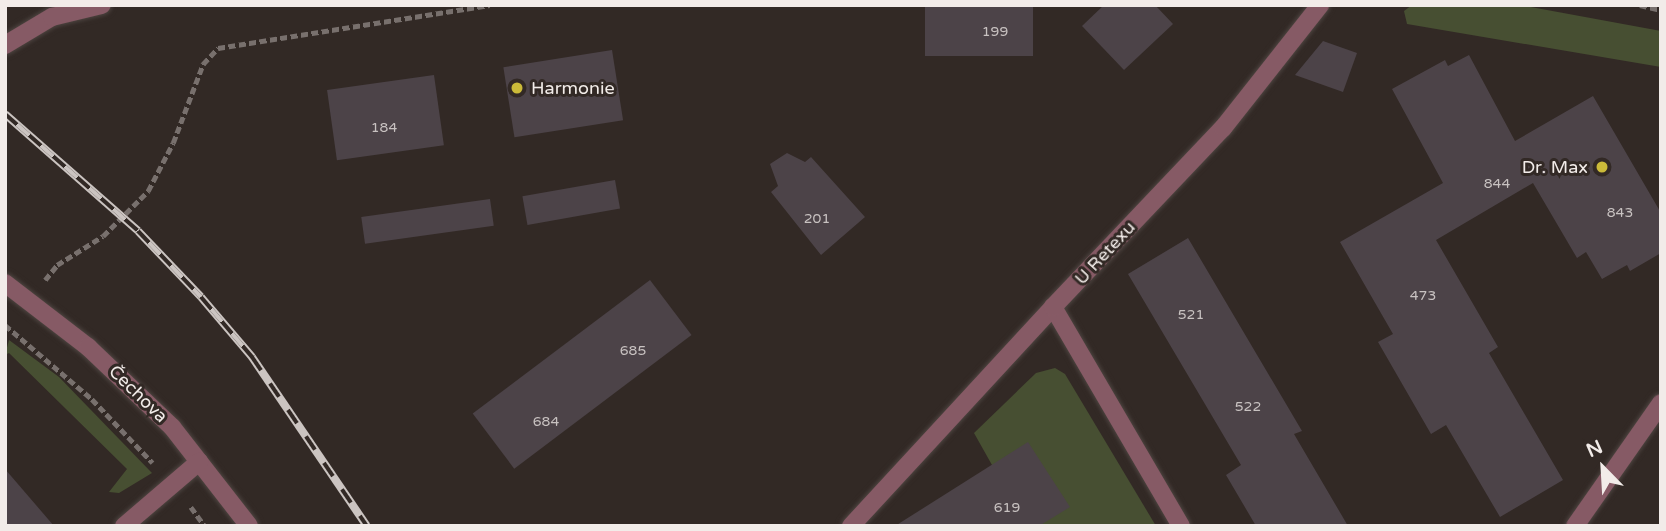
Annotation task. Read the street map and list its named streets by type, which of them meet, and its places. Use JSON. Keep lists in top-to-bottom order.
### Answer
{
  "streets": {
    "street": ["U Retexu", "Čechova"]
  },
  "places": ["Harmonie", "Dr. Max"],
  "house_numbers": [
    "199",
    "184",
    "844",
    "843",
    "201",
    "473",
    "521",
    "685",
    "522",
    "684",
    "619"
  ],
  "north": "top left"
}
